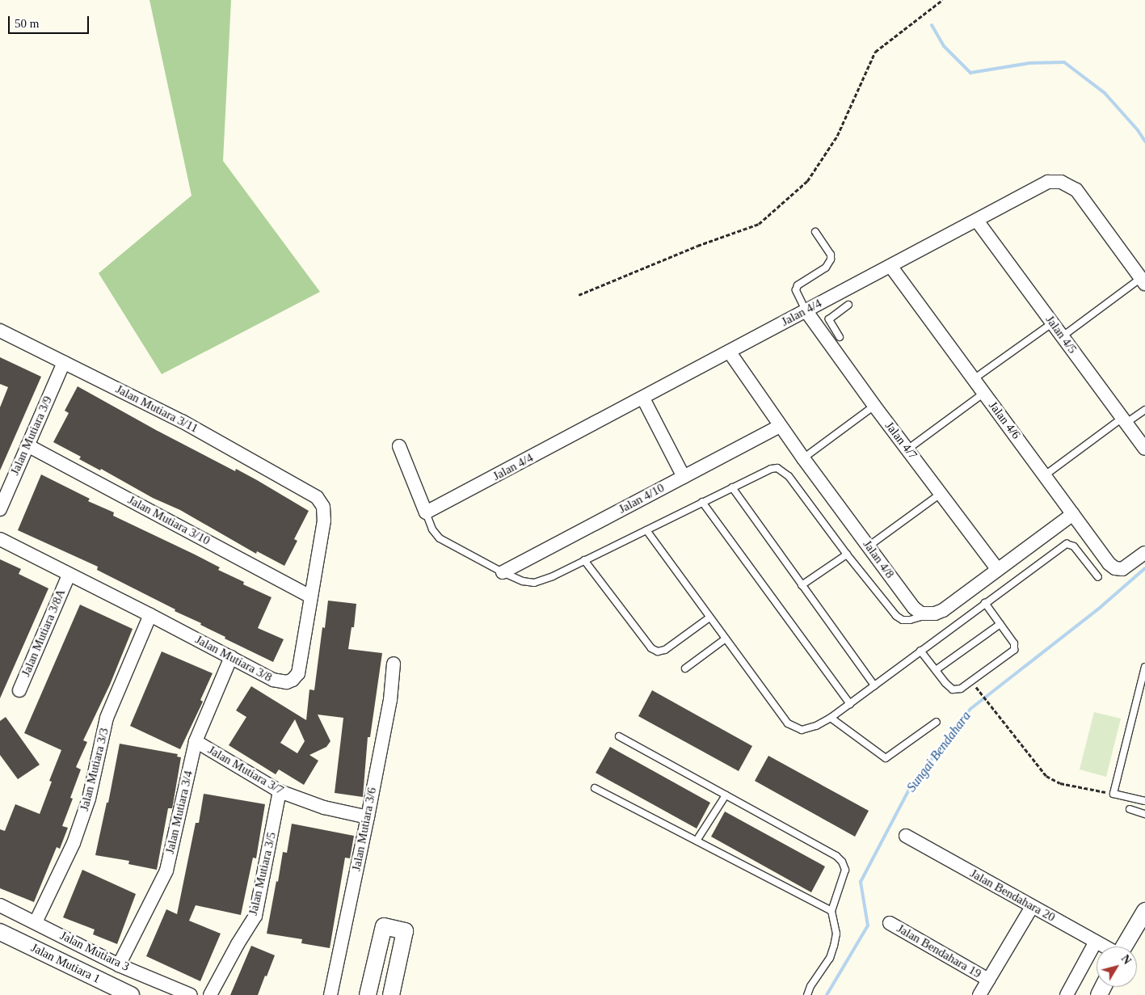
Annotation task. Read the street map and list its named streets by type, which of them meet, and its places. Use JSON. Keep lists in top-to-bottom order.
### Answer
{
  "streets": {
    "street": [
      "Jalan 4/4",
      "Jalan 4/5",
      "Jalan Mutiara 3/11",
      "Jalan 4/6",
      "Jalan Mutiara 3/9",
      "Jalan 4/7",
      "Jalan 4/10",
      "Jalan Mutiara 3/10",
      "Jalan 4/8",
      "Jalan Mutiara 3/8A",
      "Jalan Mutiara 3/8",
      "Jalan Mutiara 3/3",
      "Jalan Mutiara 3/7",
      "Jalan Mutiara 3/4",
      "Jalan Mutiara 3/6",
      "Jalan Mutiara 3/5",
      "Jalan Bendahara 20",
      "Jalan Mutiara 3",
      "Jalan Bendahara 19",
      "Jalan Mutiara 1"
    ]
  },
  "crossings": [
    ["Jalan 4/4", "Jalan 4/5"],
    ["Jalan 4/4", "Jalan 4/6"],
    ["Jalan 4/4", "Jalan 4/7"],
    ["Jalan 4/4", "Jalan 4/8"],
    ["Jalan Mutiara 3/11", "Jalan Mutiara 3/9"],
    ["Jalan Mutiara 3/11", "Jalan Mutiara 3/8"],
    ["Jalan Mutiara 3/9", "Jalan Mutiara 3/10"],
    ["Jalan 4/10", "Jalan 4/8"],
    ["Jalan Mutiara 3/10", "Jalan Mutiara 3/8"],
    ["Jalan Mutiara 3/8A", "Jalan Mutiara 3/8"],
    ["Jalan Mutiara 3/8", "Jalan Mutiara 3/3"],
    ["Jalan Mutiara 3/8", "Jalan Mutiara 3/4"],
    ["Jalan Mutiara 3/3", "Jalan Mutiara 3"],
    ["Jalan Mutiara 3/7", "Jalan Mutiara 3/4"],
    ["Jalan Mutiara 3/7", "Jalan Mutiara 3/6"],
    ["Jalan Mutiara 3/7", "Jalan Mutiara 3/5"],
    ["Jalan Mutiara 3/4", "Jalan Mutiara 3"]
  ],
  "water": ["Sungai Bendahara"],
  "scale_bar": "50 m",
  "north": "top right"
}
